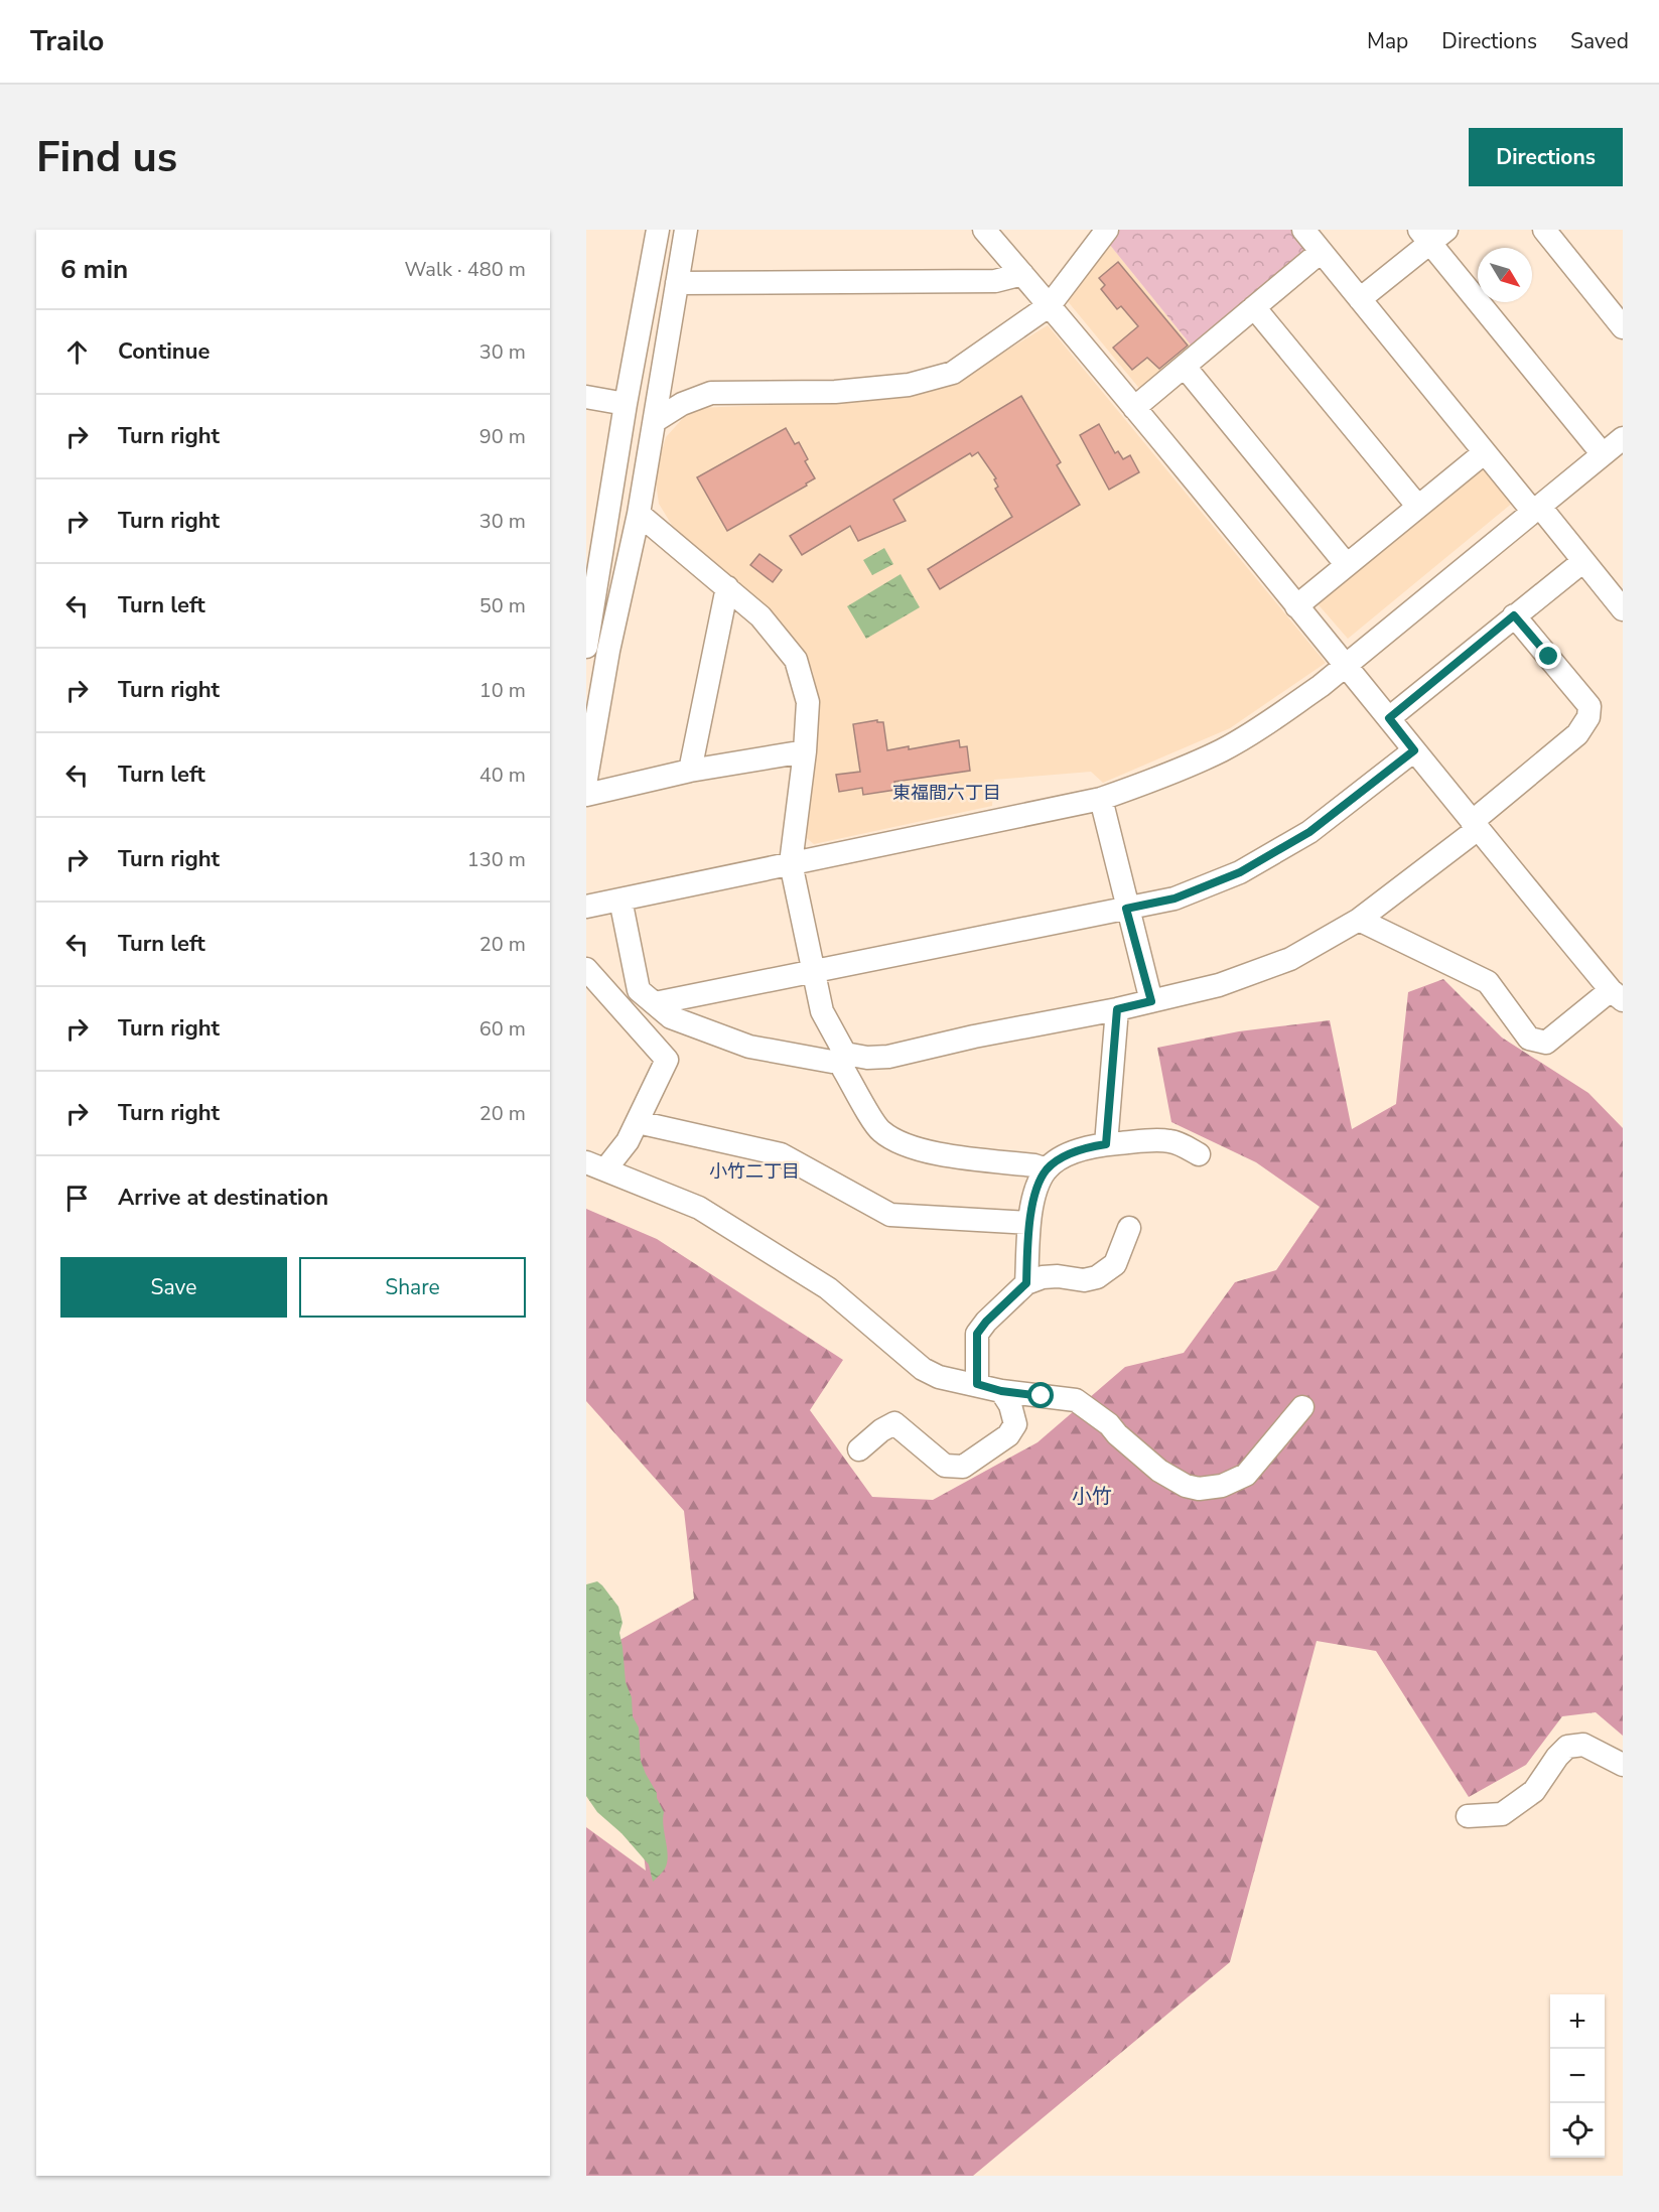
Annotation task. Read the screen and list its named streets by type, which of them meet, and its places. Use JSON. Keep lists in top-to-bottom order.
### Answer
{
  "districts": ["東福間六丁目", "小竹二丁目", "小竹"],
  "north": "bottom right",
  "page": {
    "header": "Trailo",
    "nav": ["Map", "Directions", "Saved"],
    "buttons": [
      "Directions",
      ["Save", "Share"]
    ],
    "title": "Find us",
    "heading": ["6 min", "Walk · 480 m"],
    "list": [
      ["Continue", "30 m"],
      ["Turn right", "90 m"],
      ["Turn right", "30 m"],
      ["Turn left", "50 m"],
      ["Turn right", "10 m"],
      ["Turn left", "40 m"],
      ["Turn right", "130 m"],
      ["Turn left", "20 m"],
      ["Turn right", "60 m"],
      ["Turn right", "20 m"],
      "Arrive at destination"
    ],
    "map_buttons": ["+", "−"]
  }
}
